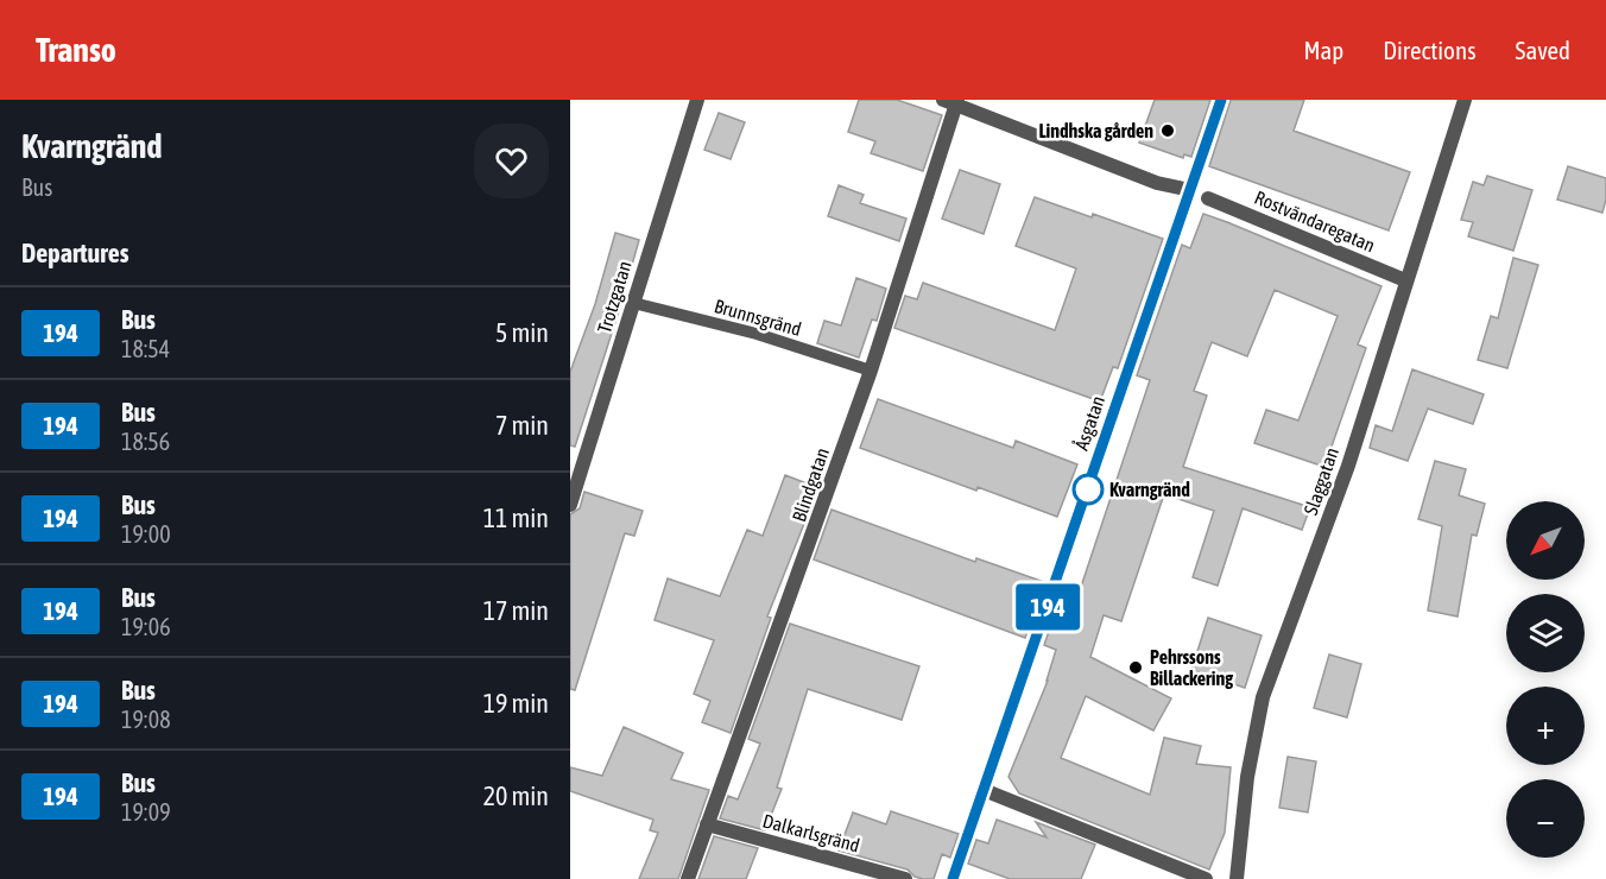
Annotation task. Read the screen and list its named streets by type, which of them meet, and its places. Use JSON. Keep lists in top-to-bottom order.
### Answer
{
  "streets": {
    "street": [
      "Rostvändaregatan",
      "Trotzgatan",
      "Åsgatan",
      "Slaggatan",
      "Blindgatan",
      "Dalkarlsgränd"
    ],
    "lane": ["Brunnsgränd"]
  },
  "crossings": [
    ["Rostvändaregatan", "Slaggatan"],
    ["Trotzgatan", "Brunnsgränd"],
    ["Brunnsgränd", "Blindgatan"],
    ["Blindgatan", "Dalkarlsgränd"]
  ],
  "places": ["Lindhska gården", "Kvarngränd", "Pehrssons Billackering"],
  "lines": ["bus line 194"],
  "north": "bottom left",
  "page": {
    "header": "Transo",
    "nav": ["Map", "Directions", "Saved"],
    "heading": [
      ["Kvarngränd", "Bus"],
      "Departures"
    ],
    "on_map": "194",
    "list": [
      {
        "mark": "194",
        "name": "Bus",
        "note": "18:54",
        "value": "5 min"
      },
      {
        "mark": "194",
        "name": "Bus",
        "note": "18:56",
        "value": "7 min"
      },
      {
        "mark": "194",
        "name": "Bus",
        "note": "19:00",
        "value": "11 min"
      },
      {
        "mark": "194",
        "name": "Bus",
        "note": "19:06",
        "value": "17 min"
      },
      {
        "mark": "194",
        "name": "Bus",
        "note": "19:08",
        "value": "19 min"
      },
      {
        "mark": "194",
        "name": "Bus",
        "note": "19:09",
        "value": "20 min"
      }
    ],
    "map_buttons": ["+", "−"]
  }
}
